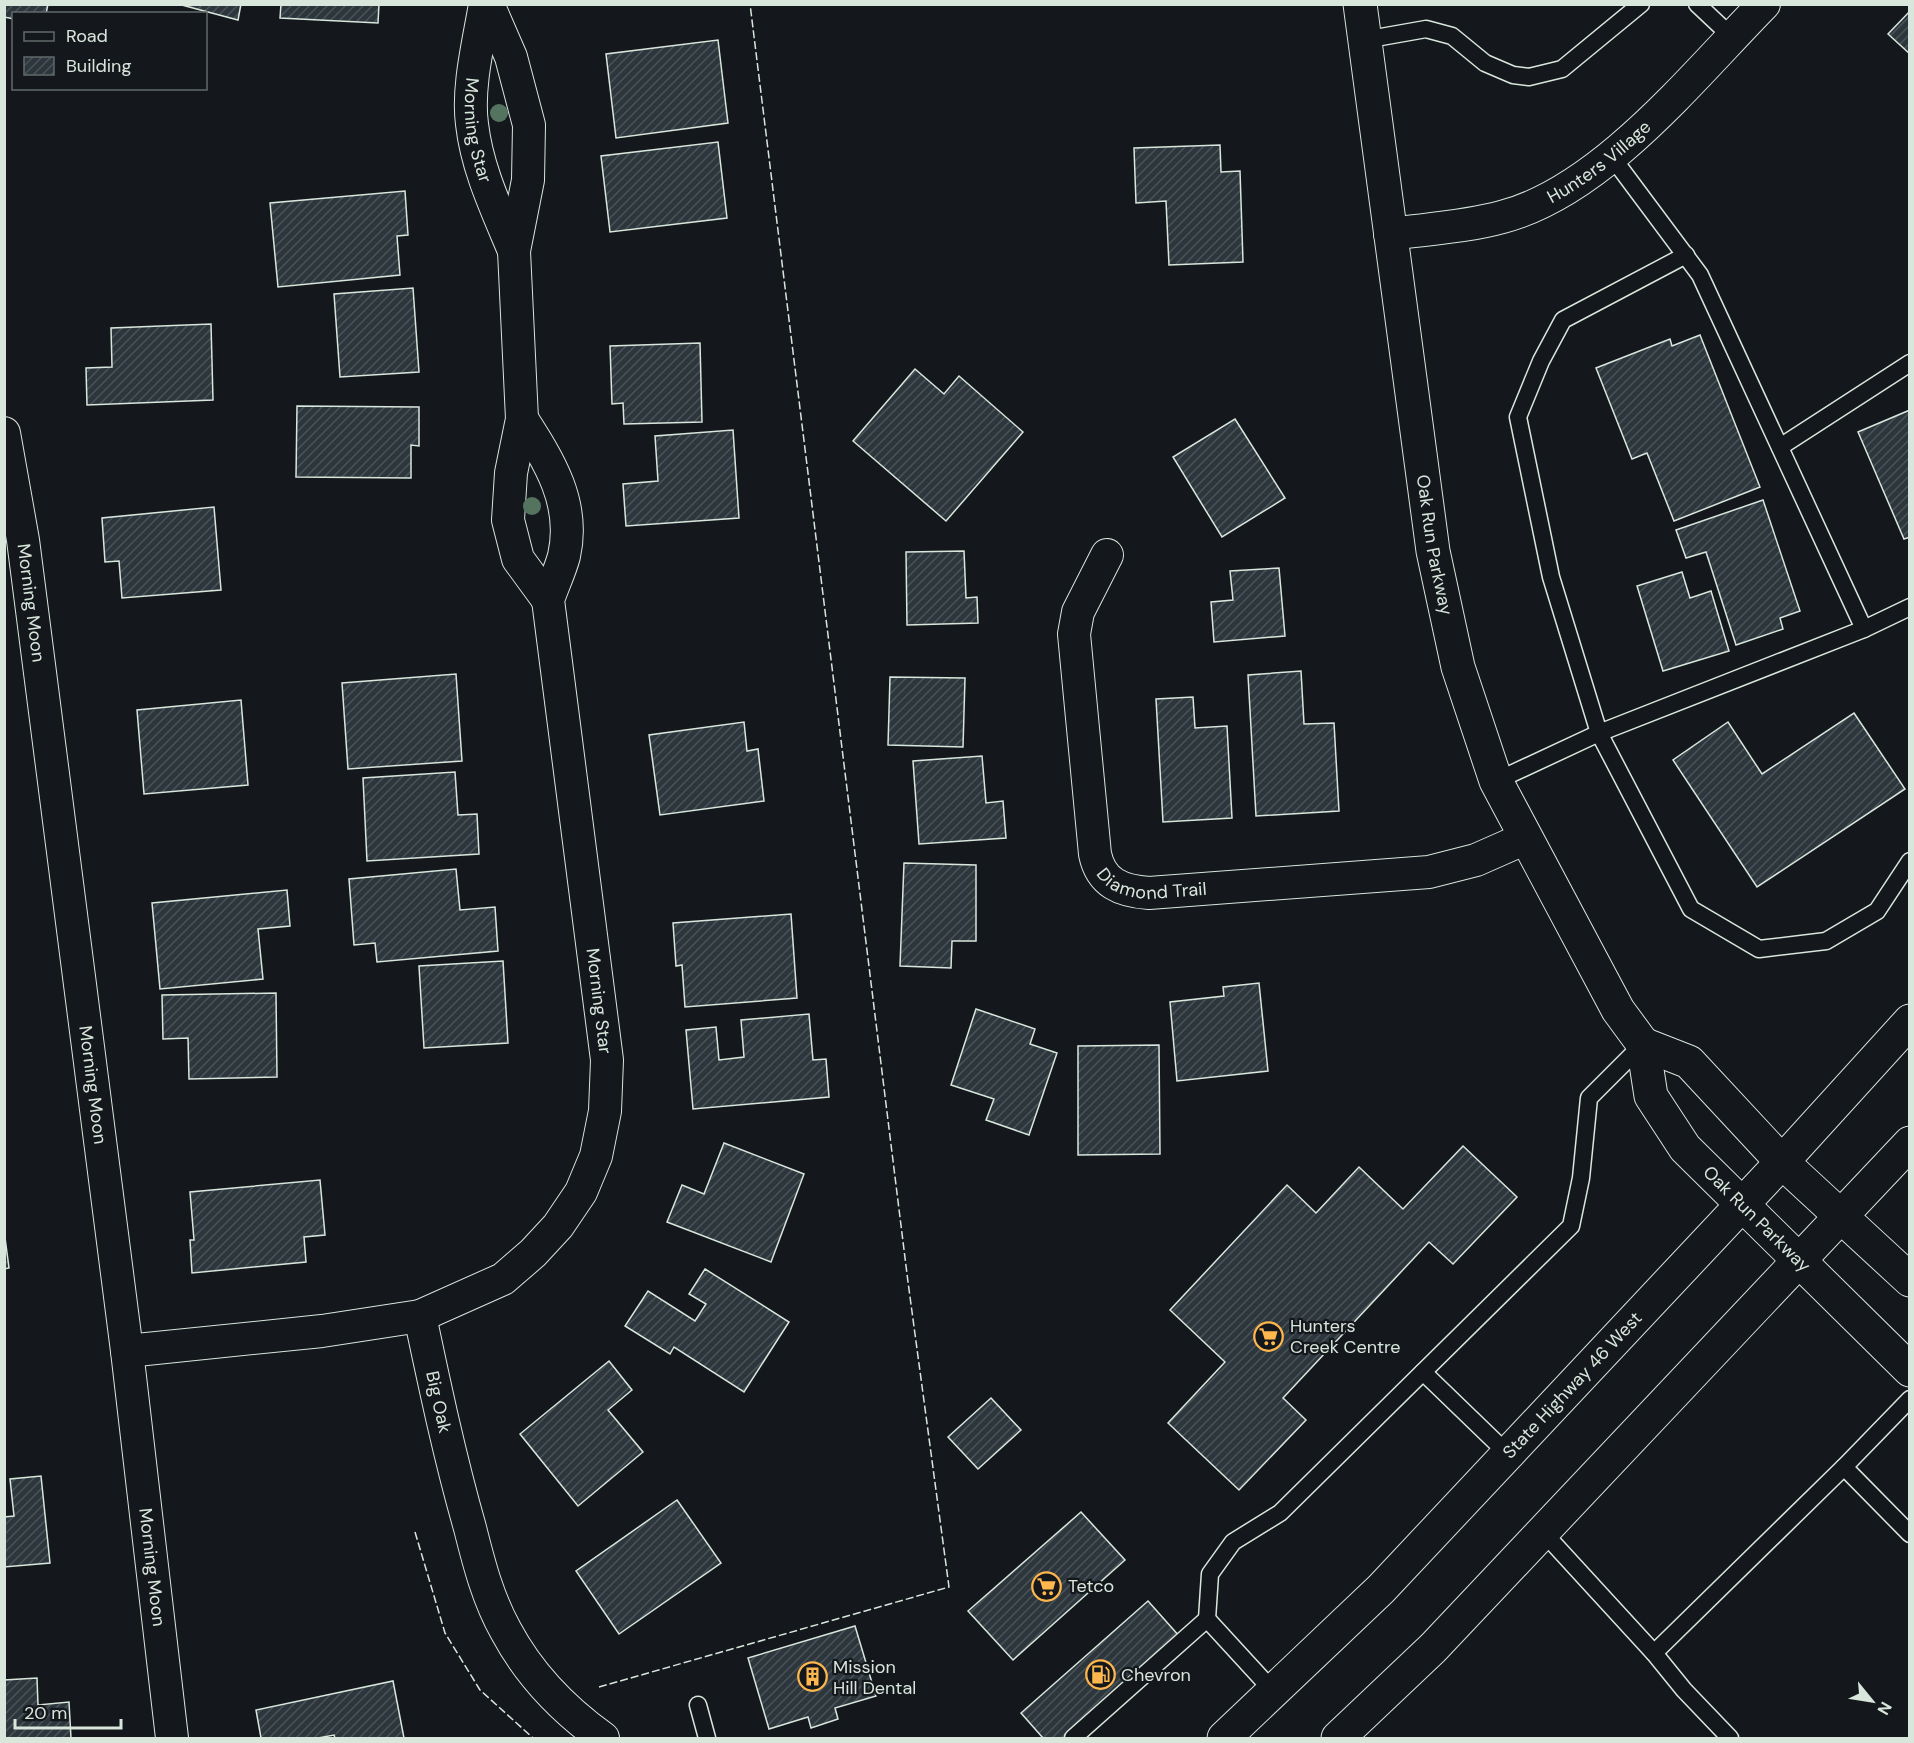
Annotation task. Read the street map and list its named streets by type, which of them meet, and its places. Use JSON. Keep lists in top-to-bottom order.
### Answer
{
  "streets": {
    "street": [
      "Morning Star",
      "Hunters Village",
      "Oak Run Parkway",
      "Morning Moon",
      "Diamond Trail",
      "State Highway 46 West",
      "Big Oak"
    ]
  },
  "crossings": [
    ["Morning Star", "Big Oak"],
    ["Hunters Village", "Oak Run Parkway"],
    ["Oak Run Parkway", "Diamond Trail"],
    ["Oak Run Parkway", "State Highway 46 West"]
  ],
  "places": {
    "supermarket": ["Hunters Creek Centre", "Tetco"],
    "fuel station": ["Chevron"],
    "building": ["Mission Hill Dental"]
  },
  "legend": ["Road", "Building"],
  "scale_bar": "20 m",
  "north": "bottom right"
}
